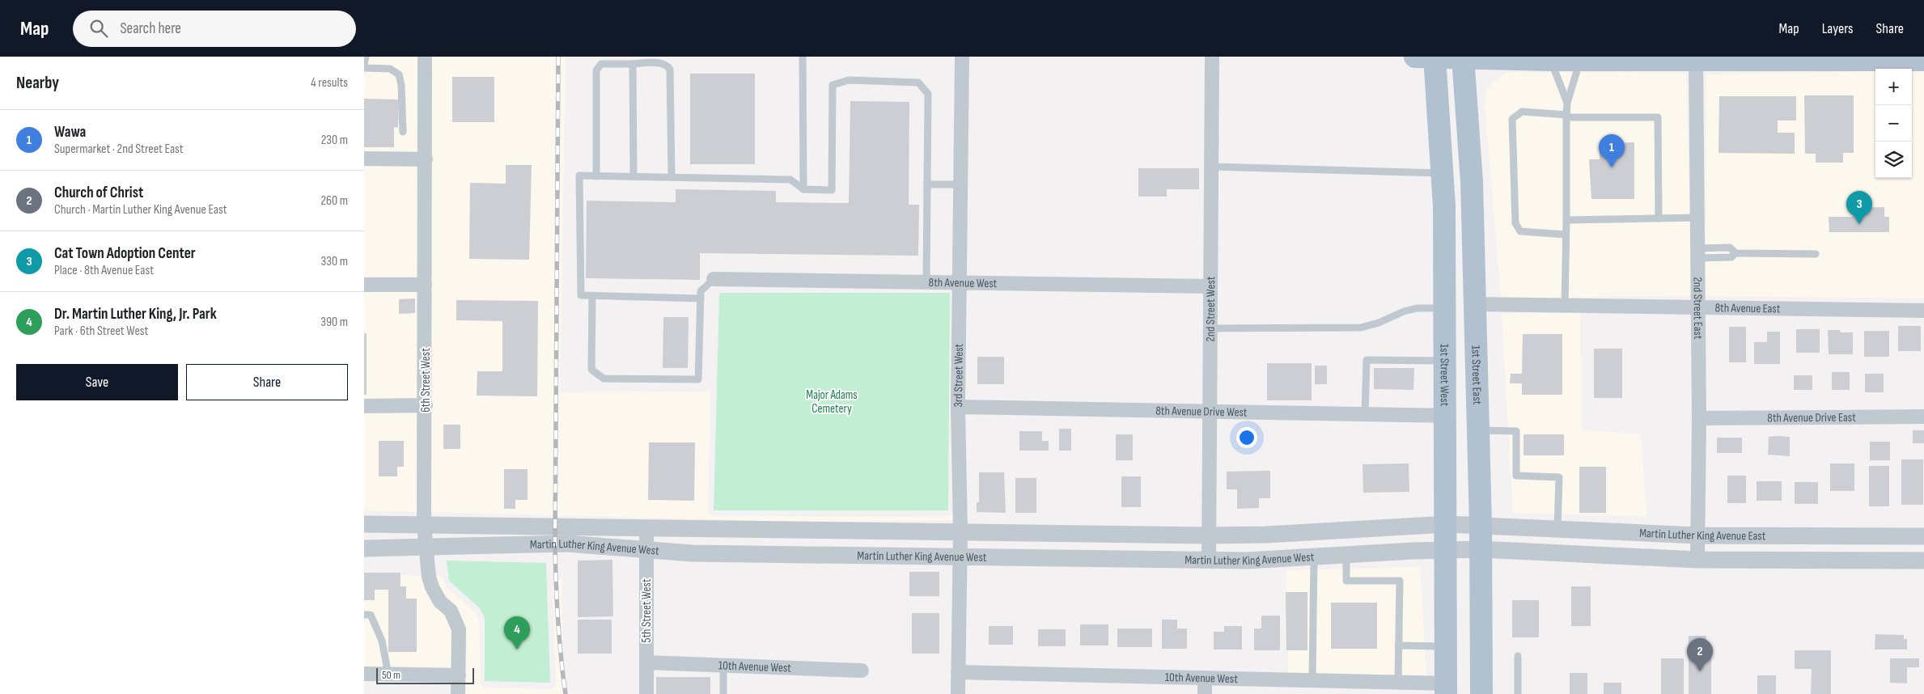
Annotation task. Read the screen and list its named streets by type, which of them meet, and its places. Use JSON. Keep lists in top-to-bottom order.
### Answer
{
  "streets": {
    "main road": ["1st Street West", "1st Street East"],
    "street": [
      "8th Avenue West",
      "8th Avenue East",
      "2nd Street West",
      "2nd Street East",
      "3rd Street West",
      "6th Street West",
      "8th Avenue Drive West",
      "8th Avenue Drive East",
      "Martin Luther King Avenue East",
      "Martin Luther King Avenue West",
      "5th Street West",
      "10th Avenue West"
    ]
  },
  "crossings": [
    ["8th Avenue West", "2nd Street West"],
    ["8th Avenue West", "3rd Street West"],
    ["8th Avenue East", "2nd Street East"],
    ["8th Avenue East", "1st Street East"],
    ["2nd Street West", "8th Avenue Drive West"],
    ["2nd Street West", "Martin Luther King Avenue West"],
    ["2nd Street East", "8th Avenue Drive East"],
    ["2nd Street East", "Martin Luther King Avenue East"],
    ["3rd Street West", "8th Avenue Drive West"],
    ["3rd Street West", "Martin Luther King Avenue West"],
    ["3rd Street West", "10th Avenue West"],
    ["1st Street West", "8th Avenue Drive West"],
    ["1st Street West", "Martin Luther King Avenue West"],
    ["1st Street West", "10th Avenue West"],
    ["1st Street East", "Martin Luther King Avenue East"],
    ["1st Street East", "Martin Luther King Avenue West"],
    ["6th Street West", "Martin Luther King Avenue West"],
    ["Martin Luther King Avenue East", "Martin Luther King Avenue West"],
    ["Martin Luther King Avenue West", "5th Street West"],
    ["5th Street West", "10th Avenue West"]
  ],
  "parks": ["Major Adams Cemetery"],
  "scale_bar": "50 m",
  "page": {
    "header": "Map",
    "search": "Search here",
    "nav": ["Map", "Layers", "Share"],
    "heading": ["Nearby", "4 results"],
    "map_buttons": ["+", "−"],
    "list": [
      {
        "mark": "1",
        "name": "Wawa",
        "note": "Supermarket · 2nd Street East",
        "value": "230 m"
      },
      {
        "mark": "2",
        "name": "Church of Christ",
        "note": "Church · Martin Luther King Avenue East",
        "value": "260 m"
      },
      {
        "mark": "3",
        "name": "Cat Town Adoption Center",
        "note": "Place · 8th Avenue East",
        "value": "330 m"
      },
      {
        "mark": "4",
        "name": "Dr. Martin Luther King, Jr. Park",
        "note": "Park · 6th Street West",
        "value": "390 m"
      }
    ],
    "pins": [
      "1",
      "3",
      "4",
      "2"
    ],
    "buttons": ["Save", "Share"],
    "scale": "50 m"
  }
}
